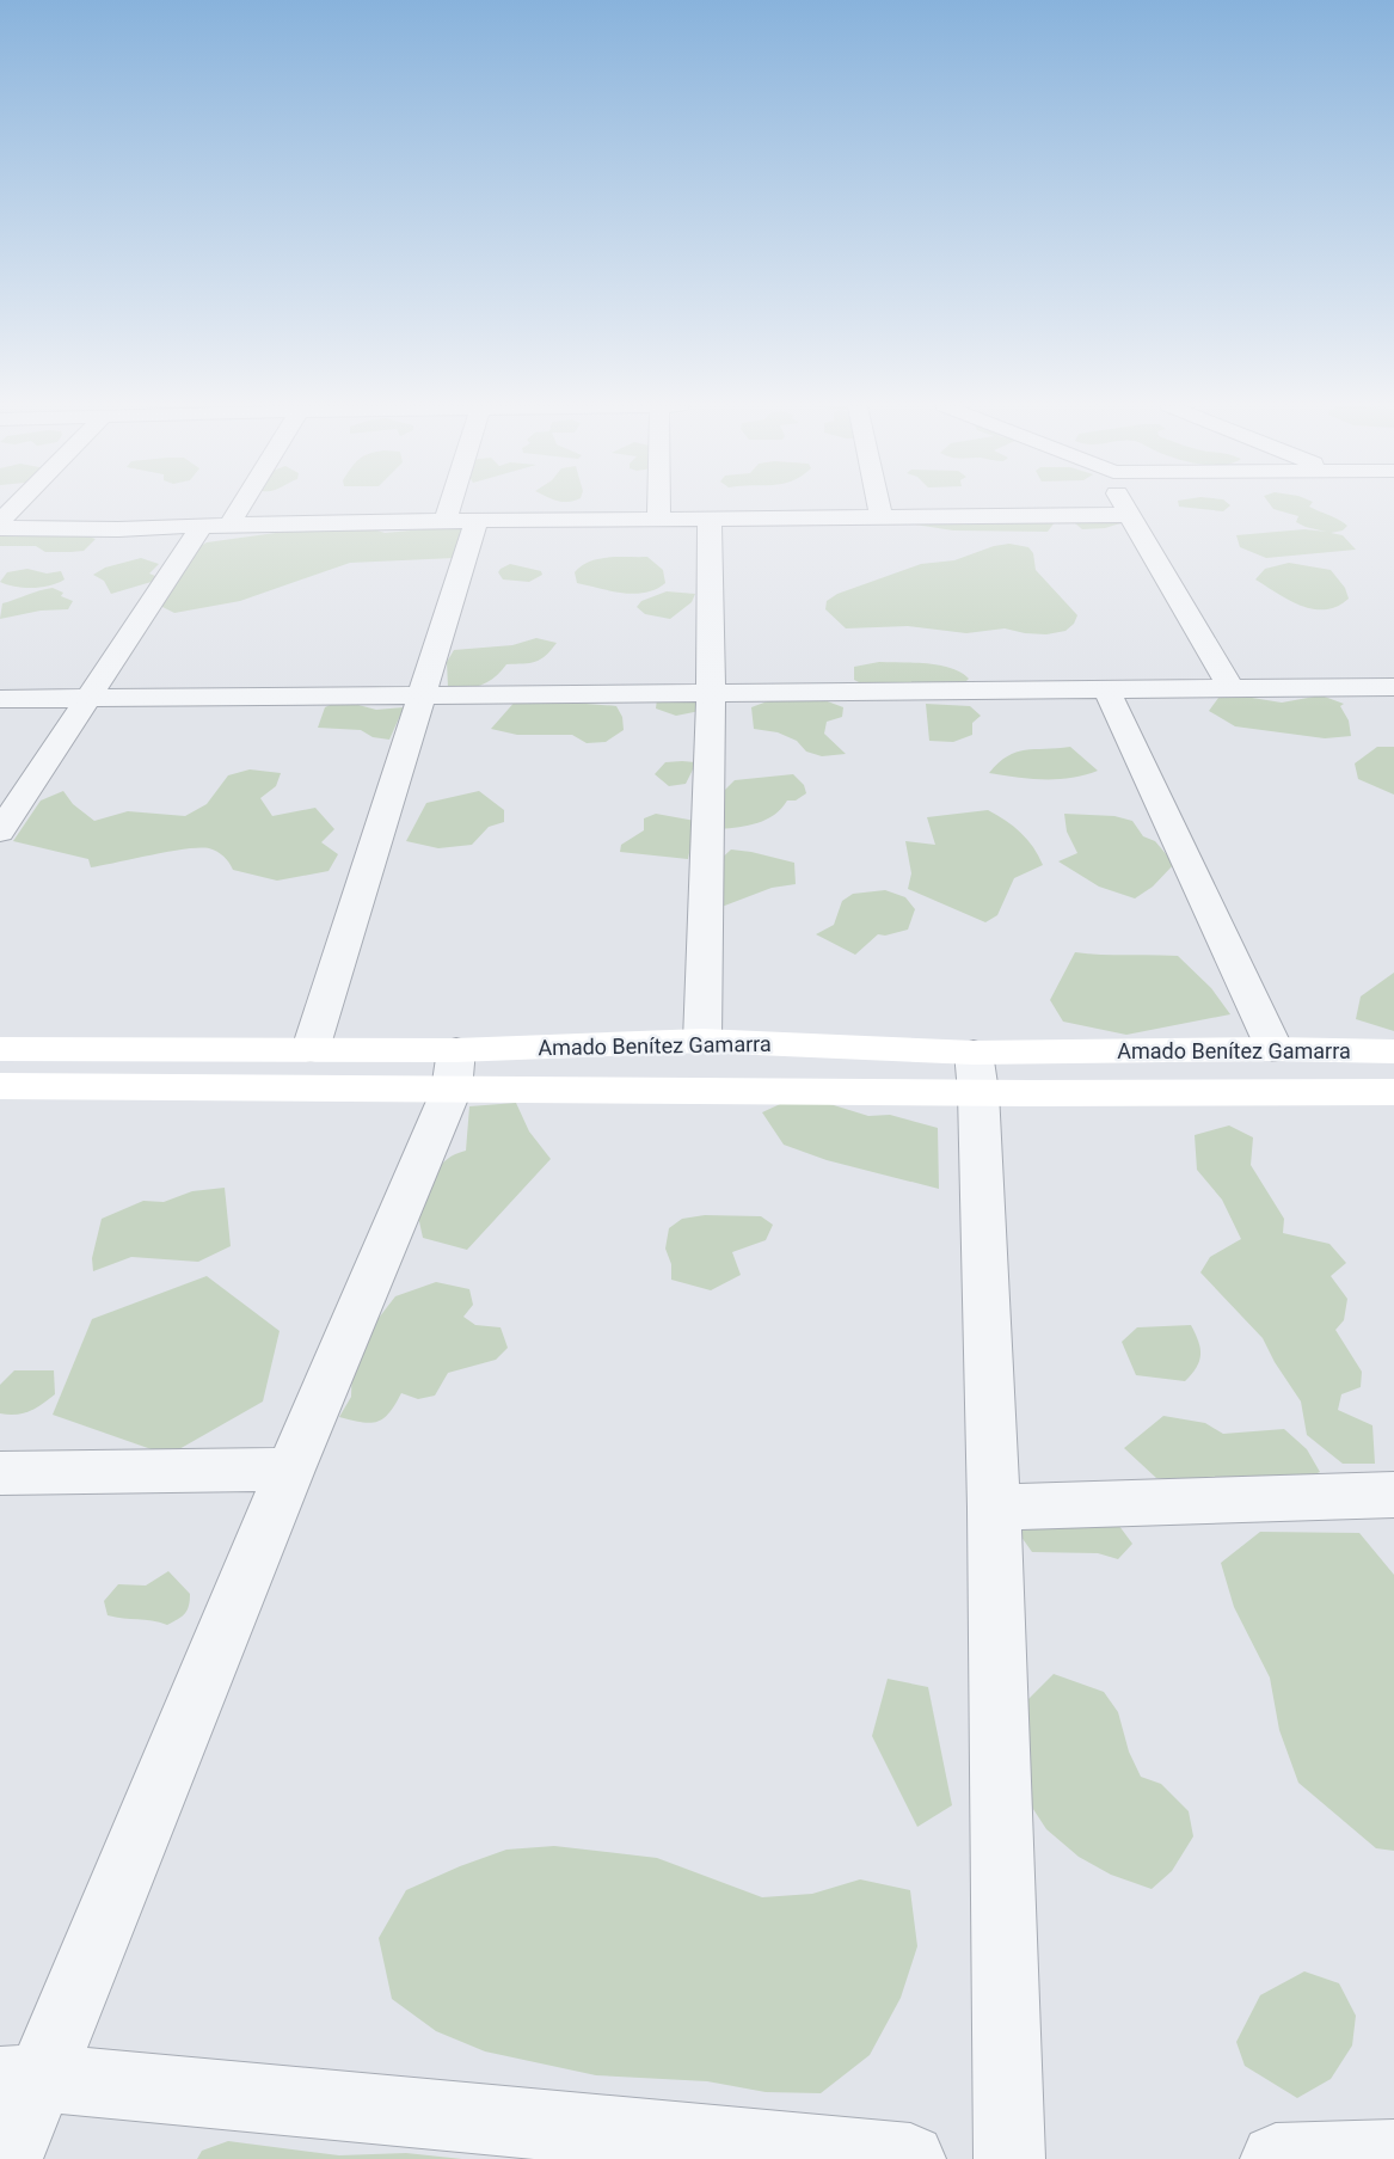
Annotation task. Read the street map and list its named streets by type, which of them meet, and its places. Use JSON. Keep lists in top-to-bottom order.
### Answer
{
  "streets": {
    "main road": ["Amado Benítez Gamarra"]
  }
}
